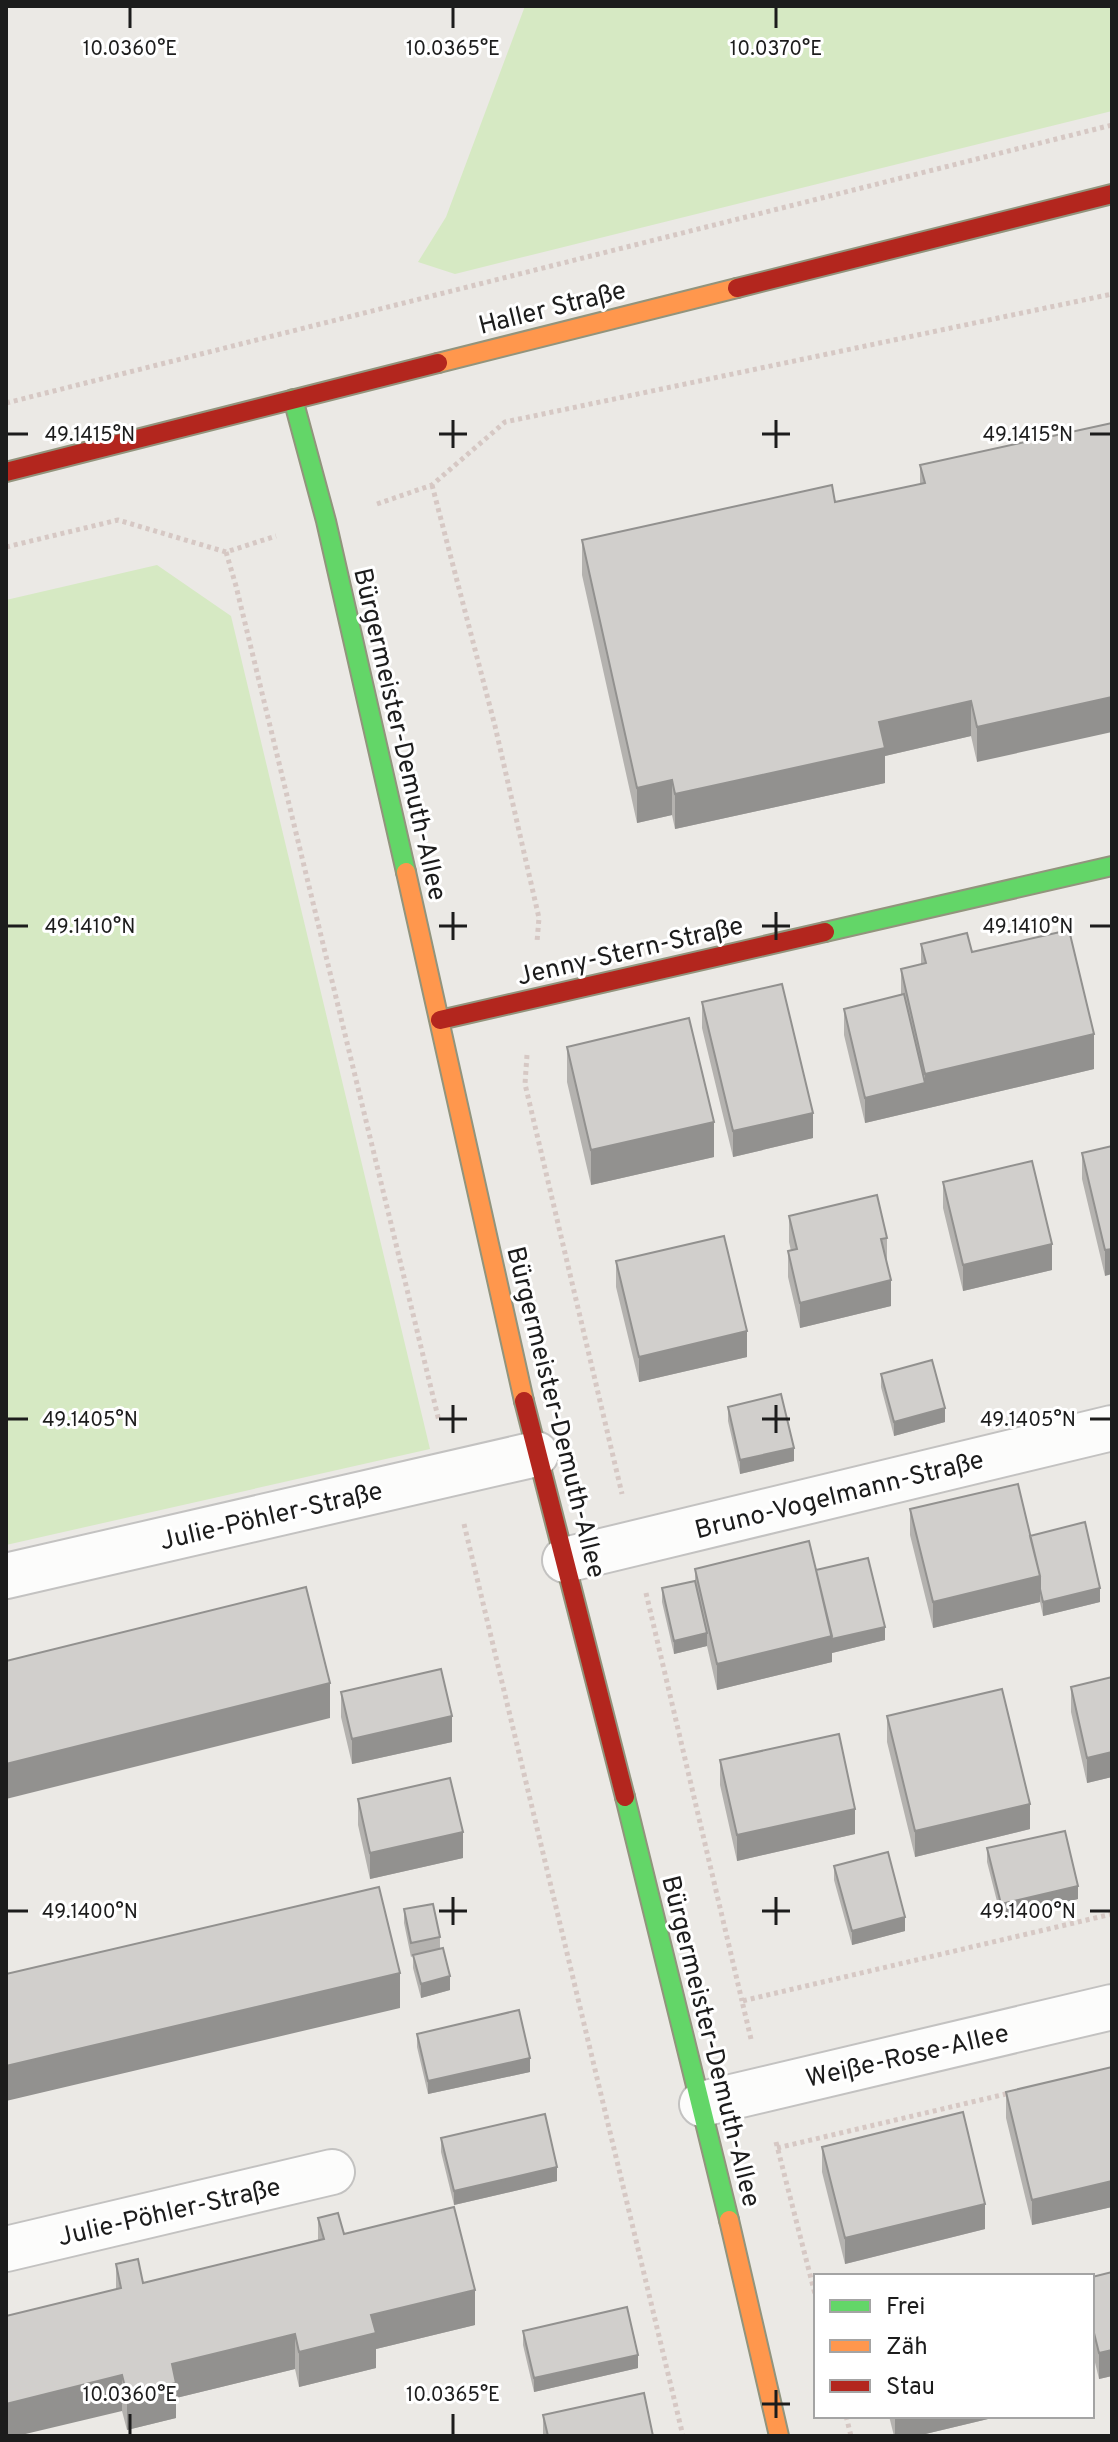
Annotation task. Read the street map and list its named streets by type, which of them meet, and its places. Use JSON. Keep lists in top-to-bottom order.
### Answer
{
  "streets": {
    "street": [
      "Haller Straße",
      "Bürgermeister-Demuth-Allee",
      "Jenny-Stern-Straße",
      "Bruno-Vogelmann-Straße",
      "Julie-Pöhler-Straße",
      "Weiße-Rose-Allee"
    ]
  },
  "crossings": [
    ["Haller Straße", "Bürgermeister-Demuth-Allee"],
    ["Bürgermeister-Demuth-Allee", "Jenny-Stern-Straße"],
    ["Bürgermeister-Demuth-Allee", "Bruno-Vogelmann-Straße"],
    ["Bürgermeister-Demuth-Allee", "Julie-Pöhler-Straße"],
    ["Bürgermeister-Demuth-Allee", "Weiße-Rose-Allee"]
  ],
  "legend": ["Frei", "Zäh", "Stau"],
  "coordinates": [
    "10.0360°E",
    "10.0365°E",
    "10.0370°E",
    "49.1415°N",
    "49.1410°N",
    "49.1405°N",
    "49.1400°N"
  ]
}
